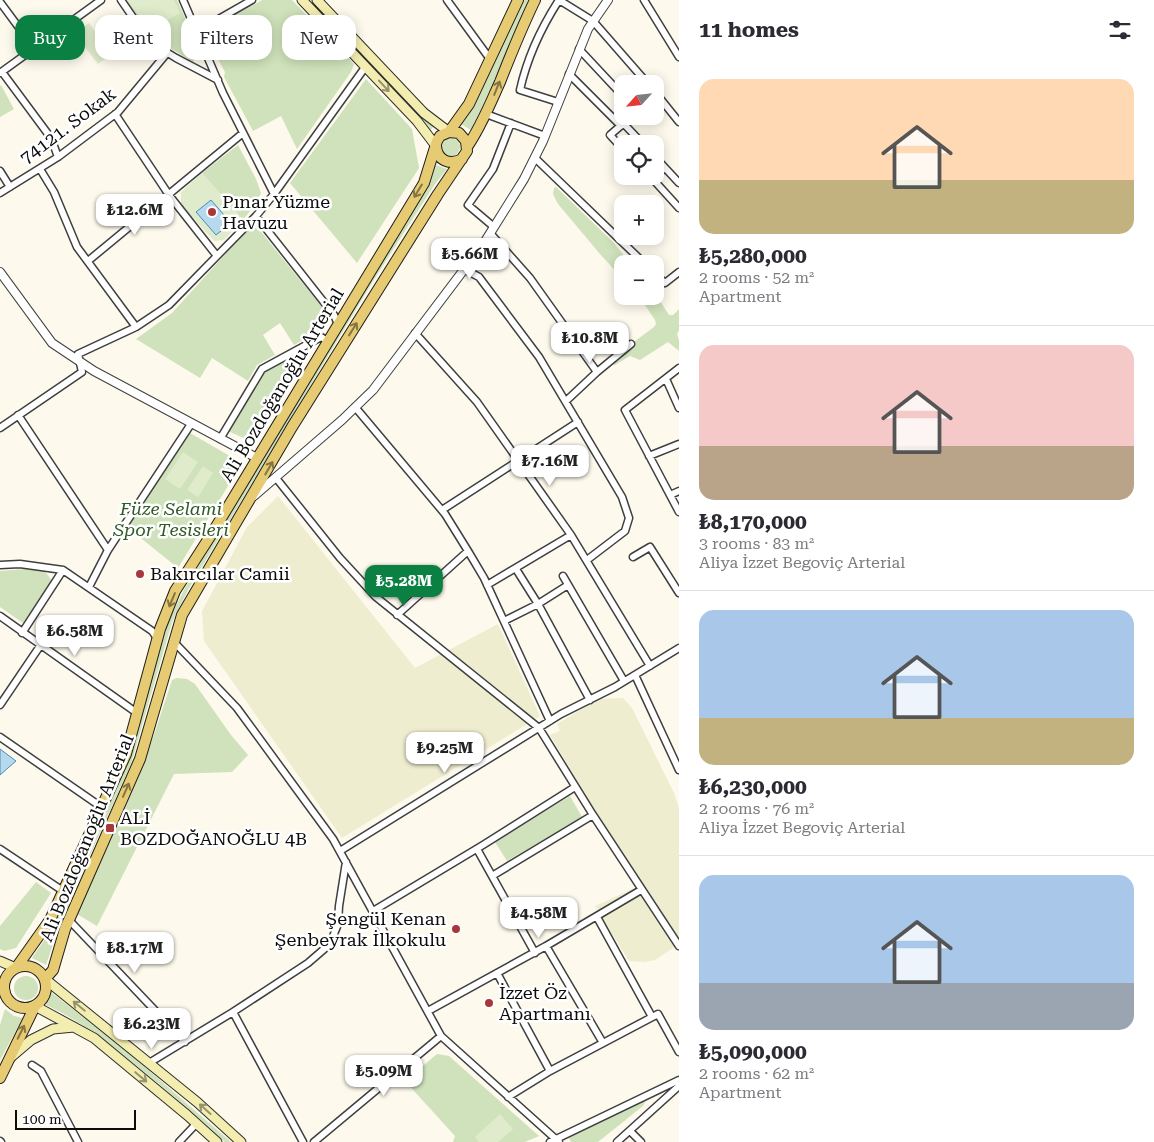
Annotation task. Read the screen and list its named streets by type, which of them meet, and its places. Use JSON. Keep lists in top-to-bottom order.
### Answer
{
  "streets": {
    "main road": ["Ali Bozdoğanoğlu Arterial"],
    "street": ["74121. Sokak"]
  },
  "parks": ["Füze Selami Spor Tesisleri"],
  "places": {
    "other": [
      "Pınar Yüzme Havuzu",
      "Bakırcılar Camii",
      "Şengül Kenan Şenbeyrak İlkokulu",
      "İzzet Öz Apartmanı"
    ],
    "transit": ["ALİ BOZDOĞANOĞLU 4B"]
  },
  "scale_bar": "100 m",
  "north": "bottom left",
  "page": {
    "heading": "11 homes",
    "chip": [
      "Buy",
      "Rent",
      "Filters",
      "New"
    ],
    "list": [
      {
        "name": "₺5,280,000",
        "note": "2 rooms · 52 m² · Apartment"
      },
      {
        "name": "₺8,170,000",
        "note": "3 rooms · 83 m² · Aliya İzzet Begoviç Arterial"
      },
      {
        "name": "₺6,230,000",
        "note": "2 rooms · 76 m² · Aliya İzzet Begoviç Arterial"
      },
      {
        "name": "₺5,090,000",
        "note": "2 rooms · 62 m² · Apartment"
      }
    ],
    "map_buttons": ["+", "−"],
    "price": [
      "₺12.6M",
      "₺5.66M",
      "₺10.8M",
      "₺7.16M",
      "₺5.28M",
      "₺6.58M",
      "₺9.25M",
      "₺4.58M",
      "₺8.17M",
      "₺6.23M",
      "₺5.09M"
    ],
    "scale": "100 m"
  }
}
